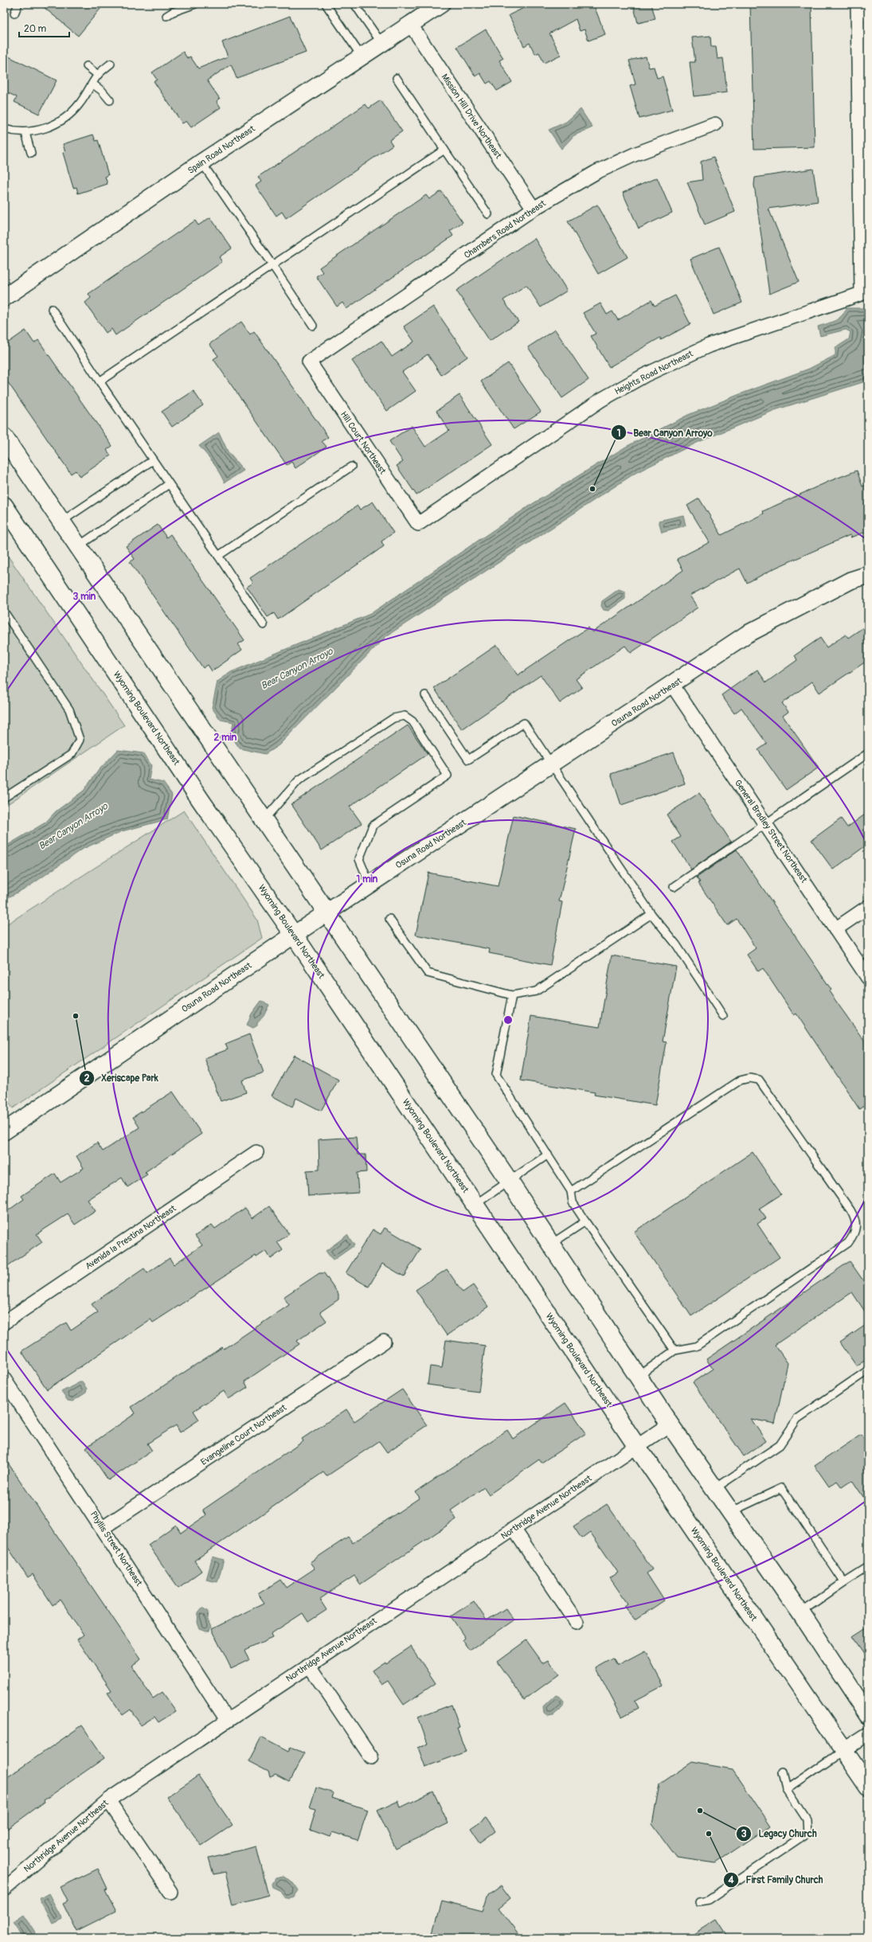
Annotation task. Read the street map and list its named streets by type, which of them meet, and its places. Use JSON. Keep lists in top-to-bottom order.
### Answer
{
  "streets": {
    "main road": ["Wyoming Boulevard Northeast"],
    "street": [
      "Mission Hill Drive Northeast",
      "Spain Road Northeast",
      "Chambers Road Northeast",
      "Heights Road Northeast",
      "Hill Court Northeast",
      "Osuna Road Northeast",
      "General Bradley Street Northeast",
      "Avenida la Prestina Northeast",
      "Evangeline Court Northeast",
      "Northridge Avenue Northeast",
      "Phyllis Street Northeast"
    ]
  },
  "crossings": [
    ["Mission Hill Drive Northeast", "Spain Road Northeast"],
    ["Mission Hill Drive Northeast", "Chambers Road Northeast"],
    ["Chambers Road Northeast", "Hill Court Northeast"],
    ["Heights Road Northeast", "Hill Court Northeast"],
    ["Osuna Road Northeast", "Wyoming Boulevard Northeast"],
    ["Osuna Road Northeast", "General Bradley Street Northeast"],
    ["Wyoming Boulevard Northeast", "Northridge Avenue Northeast"],
    ["Evangeline Court Northeast", "Phyllis Street Northeast"],
    ["Northridge Avenue Northeast", "Phyllis Street Northeast"]
  ],
  "water": ["Bear Canyon Arroyo"],
  "places": [
    "Bear Canyon Arroyo",
    "Xeriscape Park",
    "Legacy Church",
    "First Family Church"
  ],
  "scale_bar": "20 m",
  "rings": ["3 min", "2 min", "1 min"]
}
